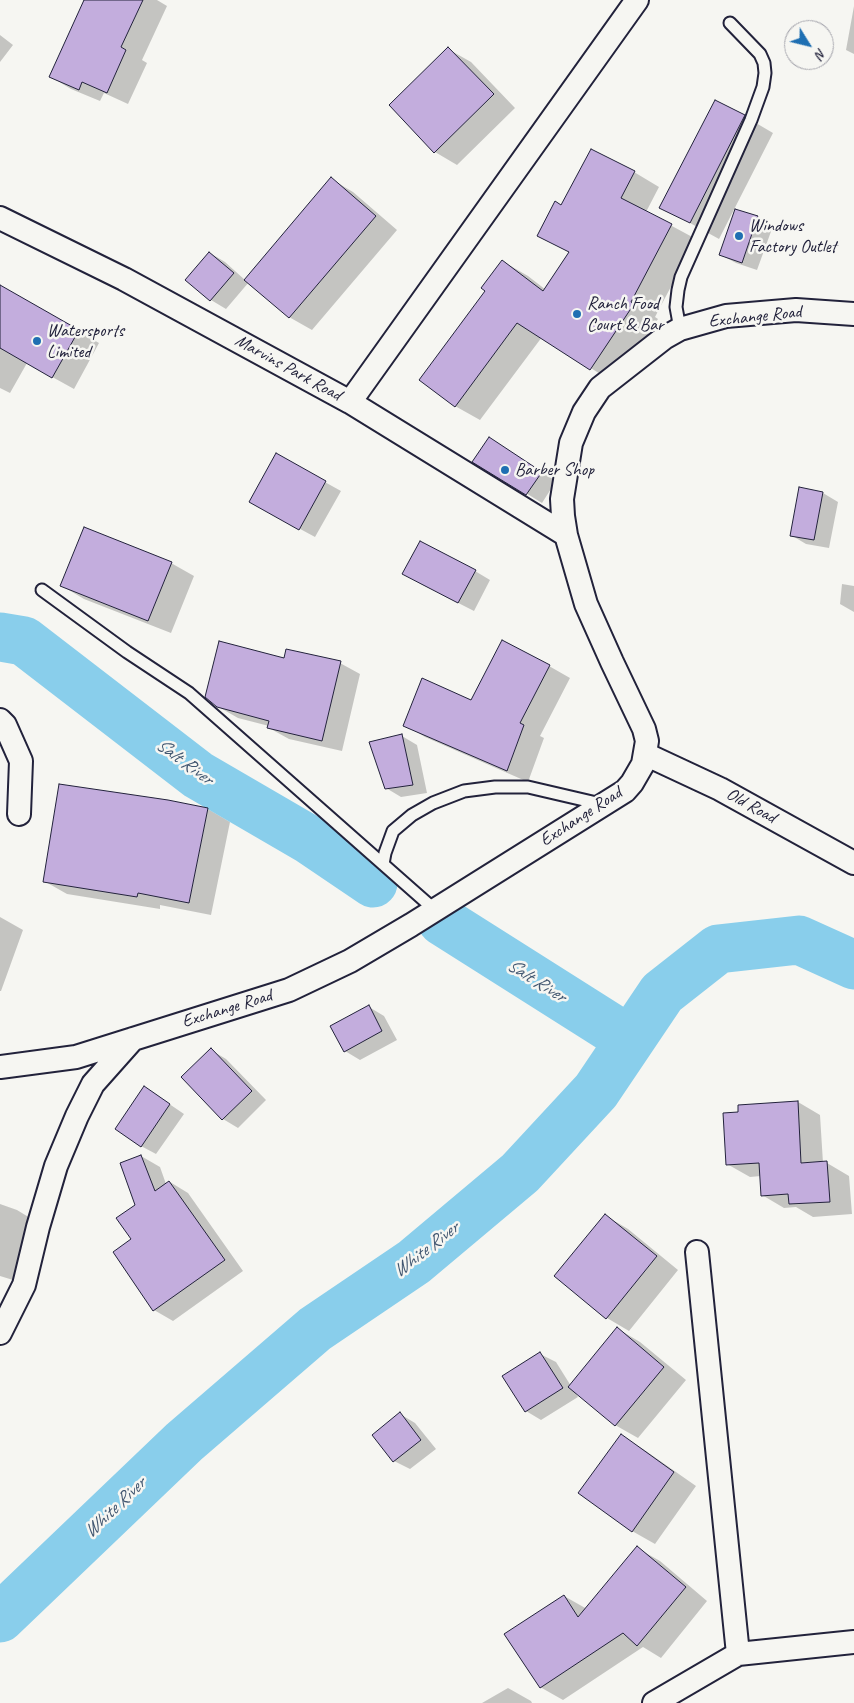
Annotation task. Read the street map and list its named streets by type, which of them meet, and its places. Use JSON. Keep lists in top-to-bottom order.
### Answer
{
  "streets": {
    "street": ["Exchange Road", "Marvins Park Road", "Old Road"]
  },
  "crossings": [
    ["Exchange Road", "Marvins Park Road"],
    ["Exchange Road", "Old Road"]
  ],
  "water": ["Salt River", "White River"],
  "places": [
    "Windows Factory Outlet",
    "Ranch Food Court & Bar",
    "Watersports Limited",
    "Barber Shop"
  ],
  "north": "bottom right"
}
